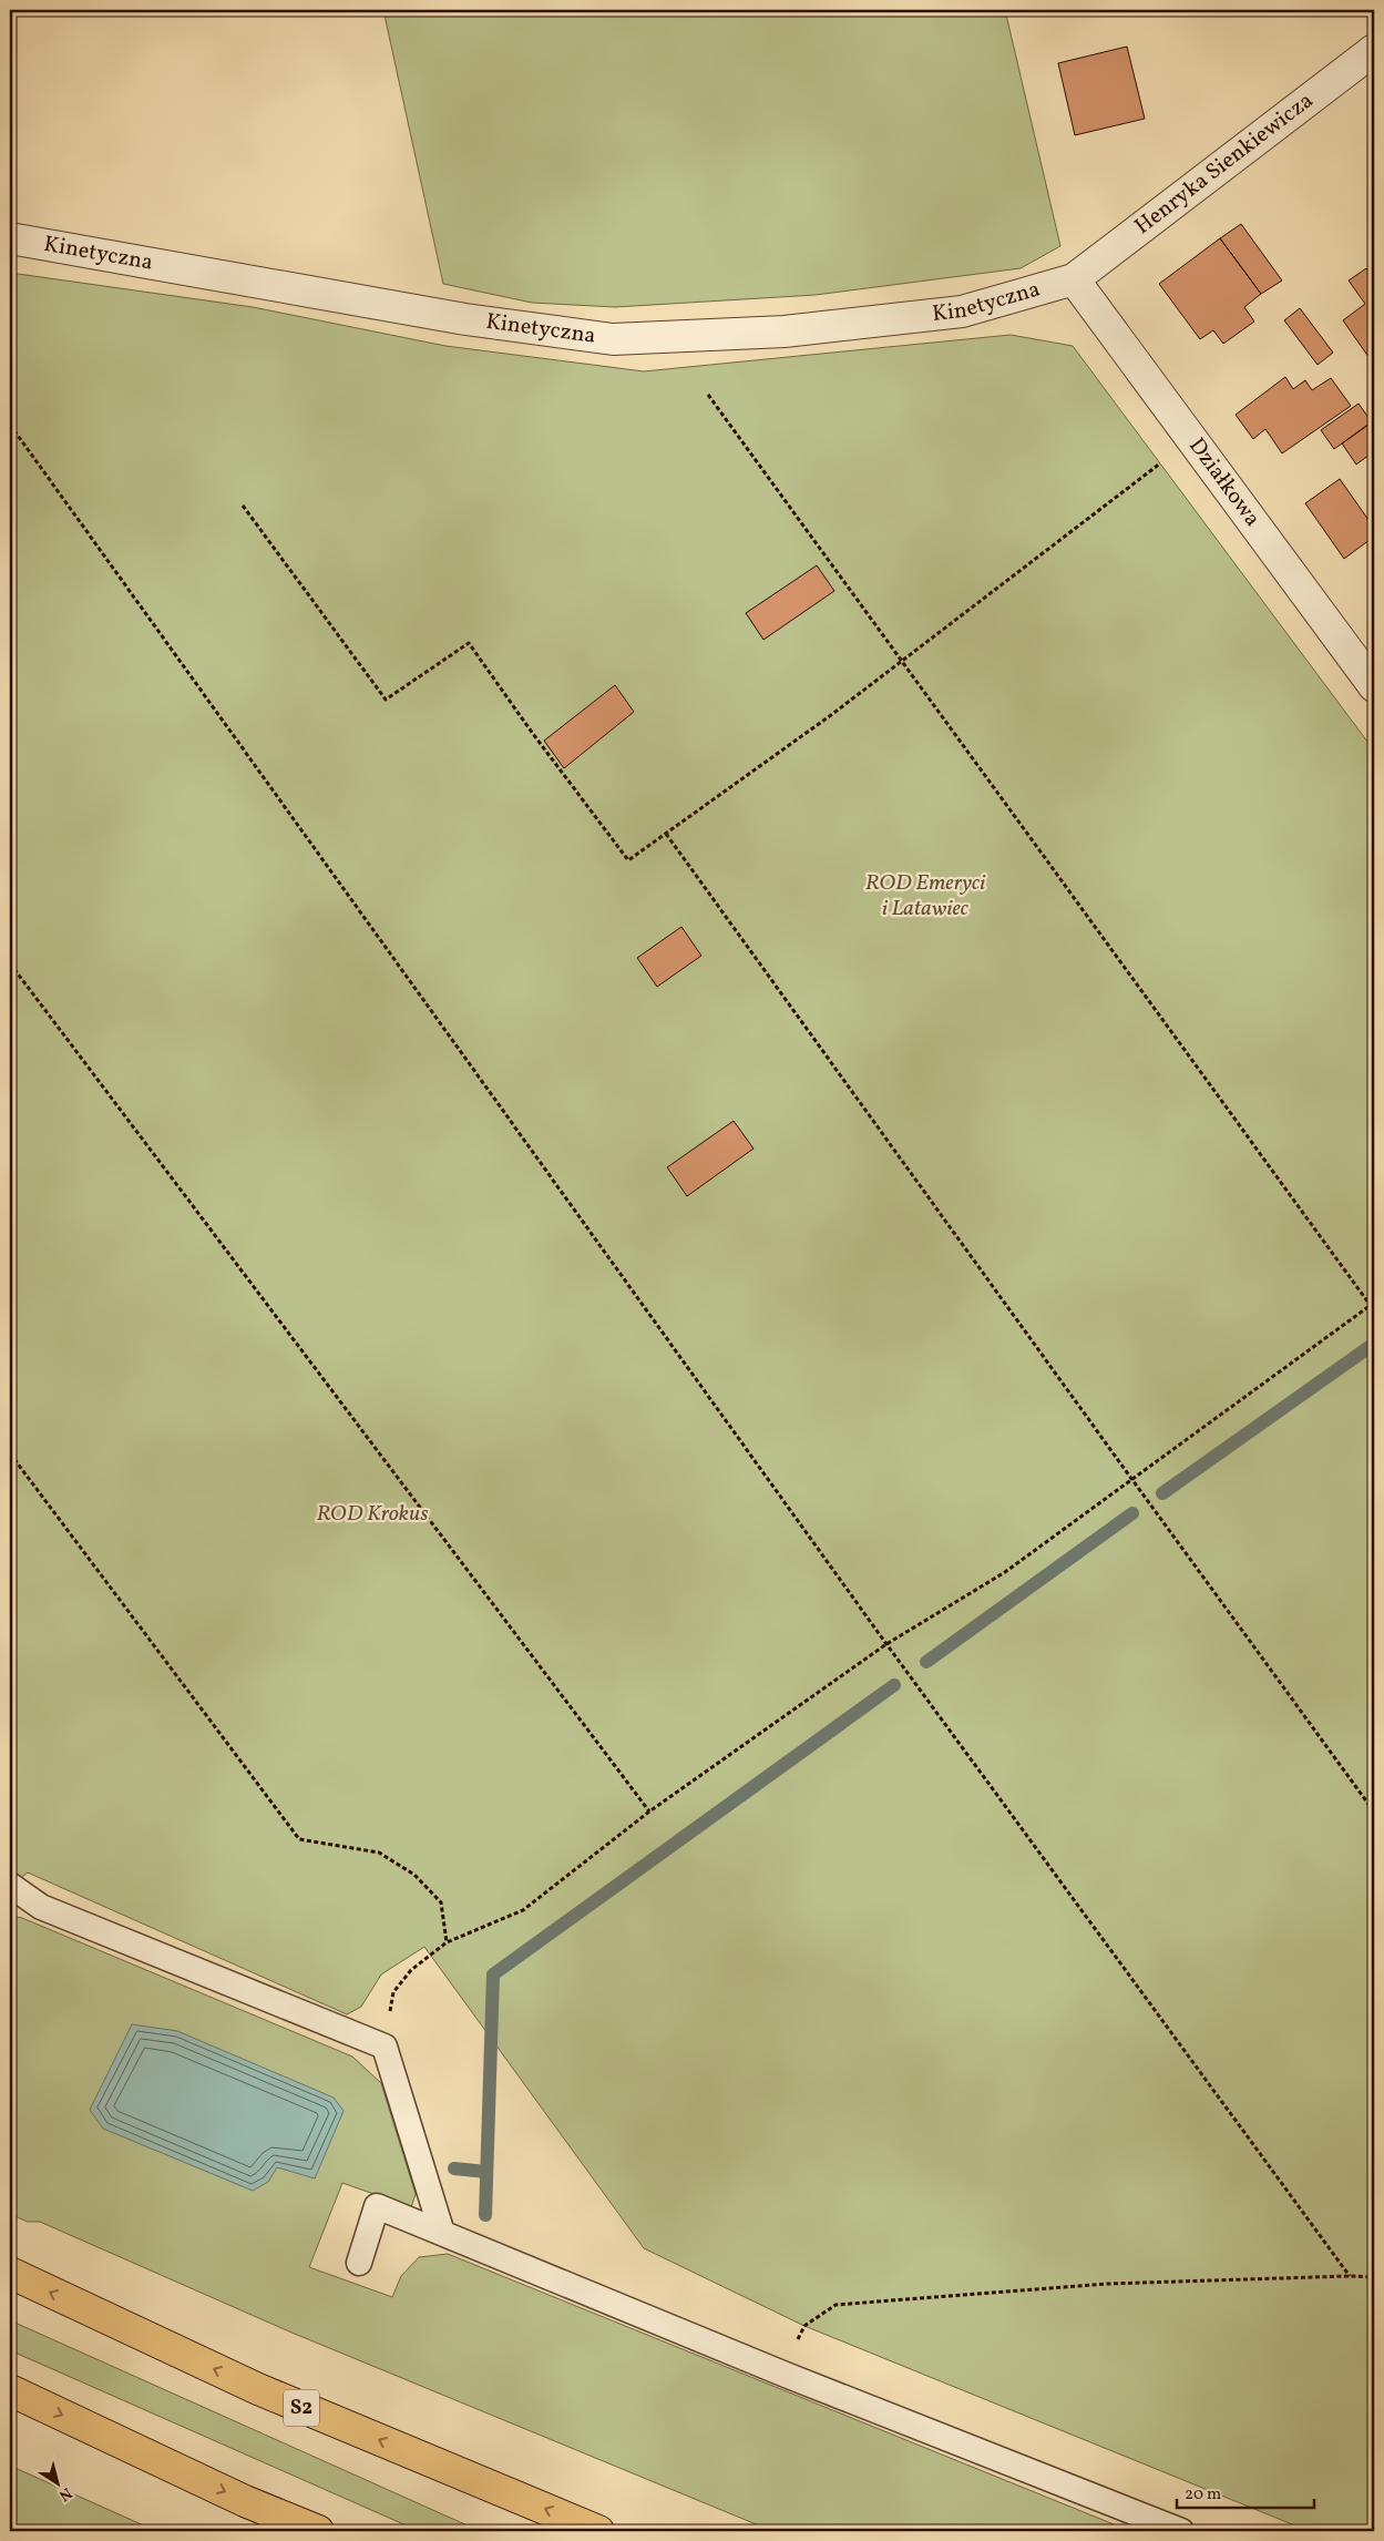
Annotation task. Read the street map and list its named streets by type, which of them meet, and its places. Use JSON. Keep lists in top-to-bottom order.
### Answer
{
  "streets": {
    "highway": ["S2"],
    "street": ["Henryka Sienkiewicza", "Kinetyczna", "Działkowa"]
  },
  "crossings": [
    ["Henryka Sienkiewicza", "Kinetyczna"],
    ["Henryka Sienkiewicza", "Działkowa"],
    ["Kinetyczna", "Działkowa"]
  ],
  "parks": ["ROD Emeryci i Latawiec", "ROD Krokus"],
  "scale_bar": "20 m",
  "north": "bottom right"
}
